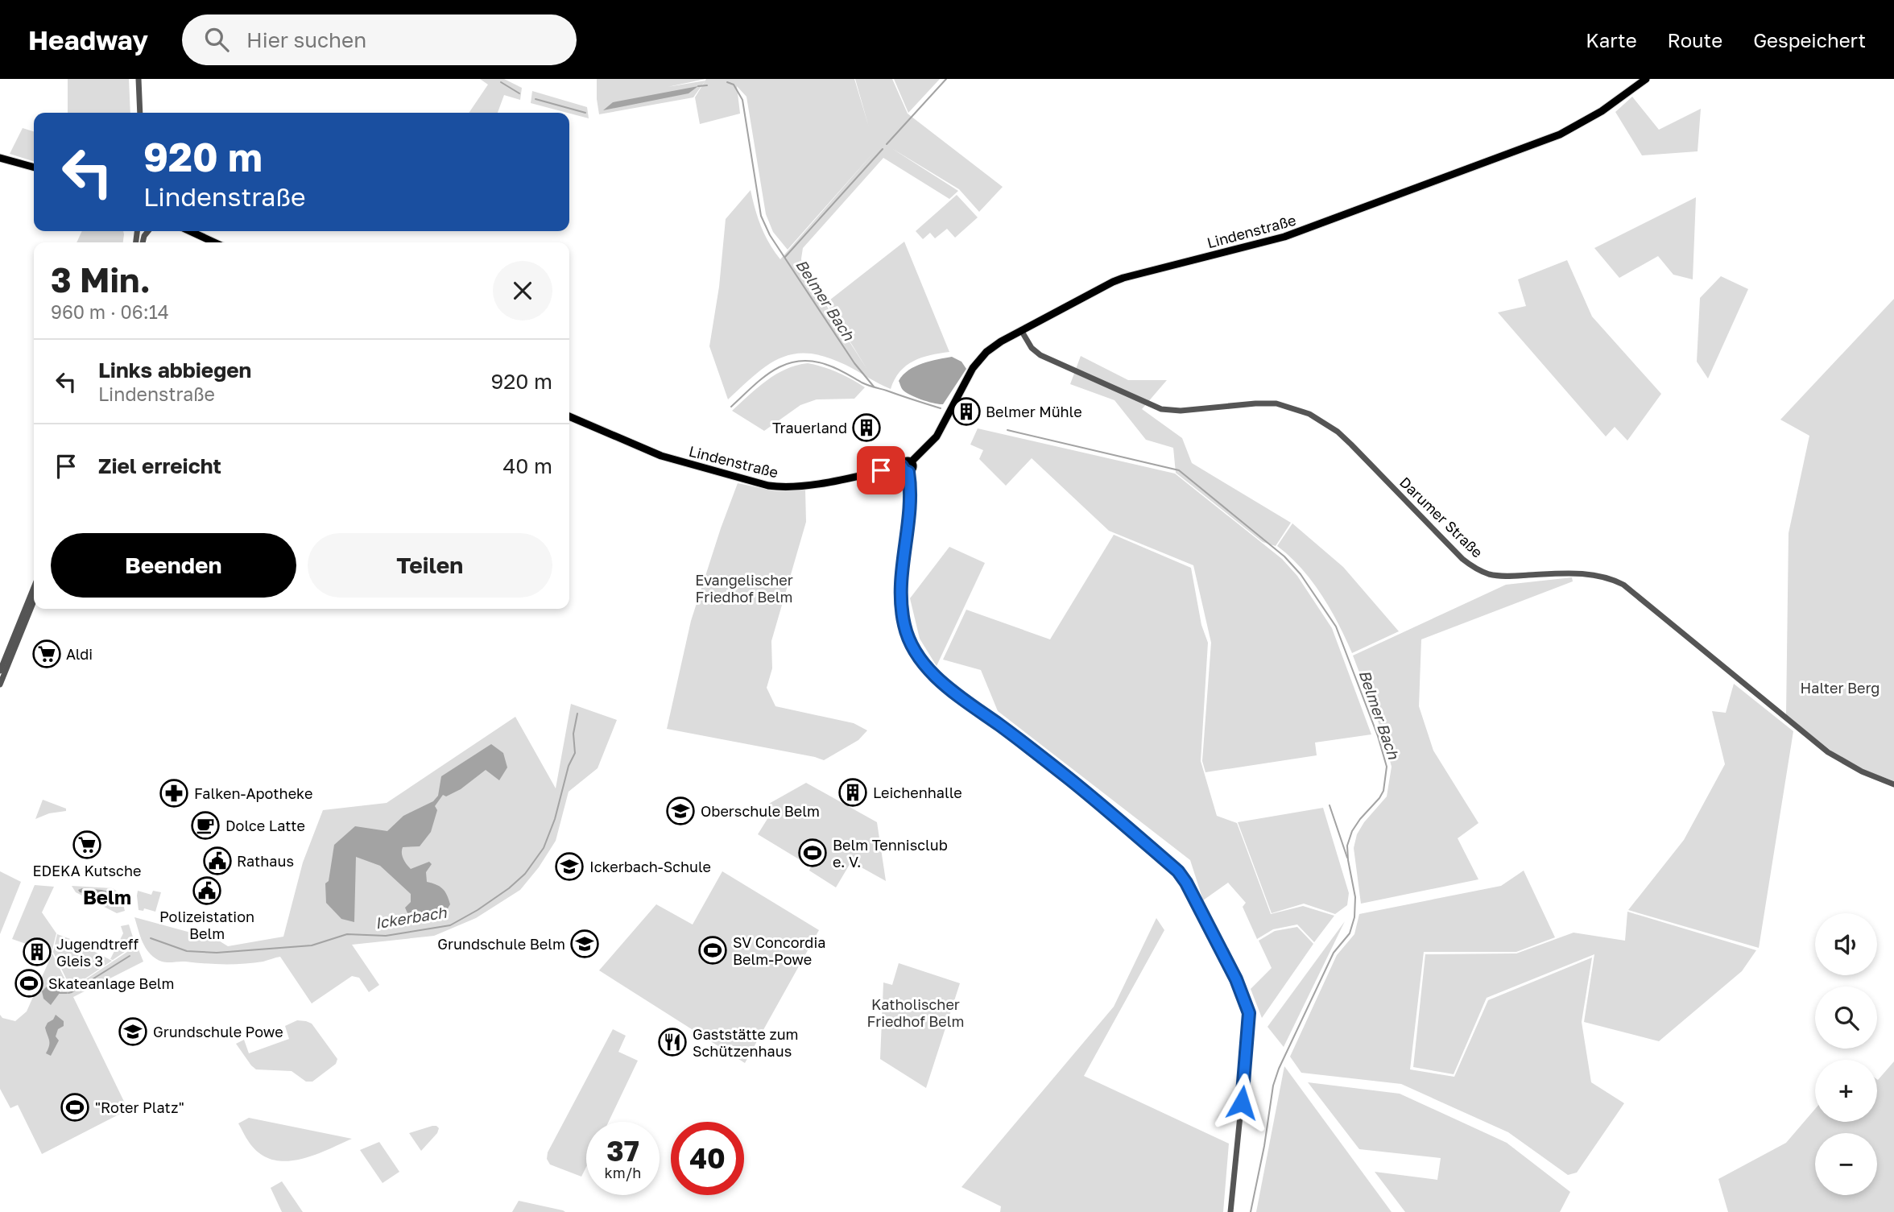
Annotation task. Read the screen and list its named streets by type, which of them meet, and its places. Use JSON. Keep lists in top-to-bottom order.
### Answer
{
  "streets": {
    "main road": ["Lindenstraße"],
    "street": ["Darumer Straße"]
  },
  "crossings": [
    ["Lindenstraße", "Darumer Straße"]
  ],
  "districts": ["Belm"],
  "water": ["Belmer Bach", "Ickerbach"],
  "parks": ["Evangelischer Friedhof Belm", "Halter Berg", "Katholischer Friedhof Belm"],
  "places": {
    "building": [
      "Belmer Mühle",
      "Trauerland",
      "Leichenhalle",
      "Jugendtreff Gleis 3"
    ],
    "supermarket": ["Aldi", "EDEKA Kutsche"],
    "pharmacy": ["Falken-Apotheke"],
    "school or university": [
      "Oberschule Belm",
      "Ickerbach-Schule",
      "Grundschule Belm",
      "Grundschule Powe"
    ],
    "cafe": ["Dolce Latte"],
    "sports": [
      "Belm Tennisclub e. V.",
      "SV Concordia Belm-Powe",
      "Skateanlage Belm",
      "\"Roter Platz\""
    ],
    "public building": ["Rathaus", "Polizeistation Belm"],
    "restaurant": ["Gaststätte zum Schützenhaus"]
  },
  "page": {
    "header": "Headway",
    "search": "Hier suchen",
    "nav": ["Karte", "Route", "Gespeichert"],
    "turn": ["920 m", "Lindenstraße"],
    "heading": ["3 Min.", "960 m · 06:14"],
    "list": [
      {
        "name": "Links abbiegen",
        "note": "Lindenstraße",
        "value": "920 m"
      },
      {
        "name": "Ziel erreicht",
        "value": "40 m"
      }
    ],
    "buttons": ["Beenden", "Teilen"],
    "map_buttons": ["+", "−"],
    "speed": "37 km/h",
    "limit": "40"
  }
}
